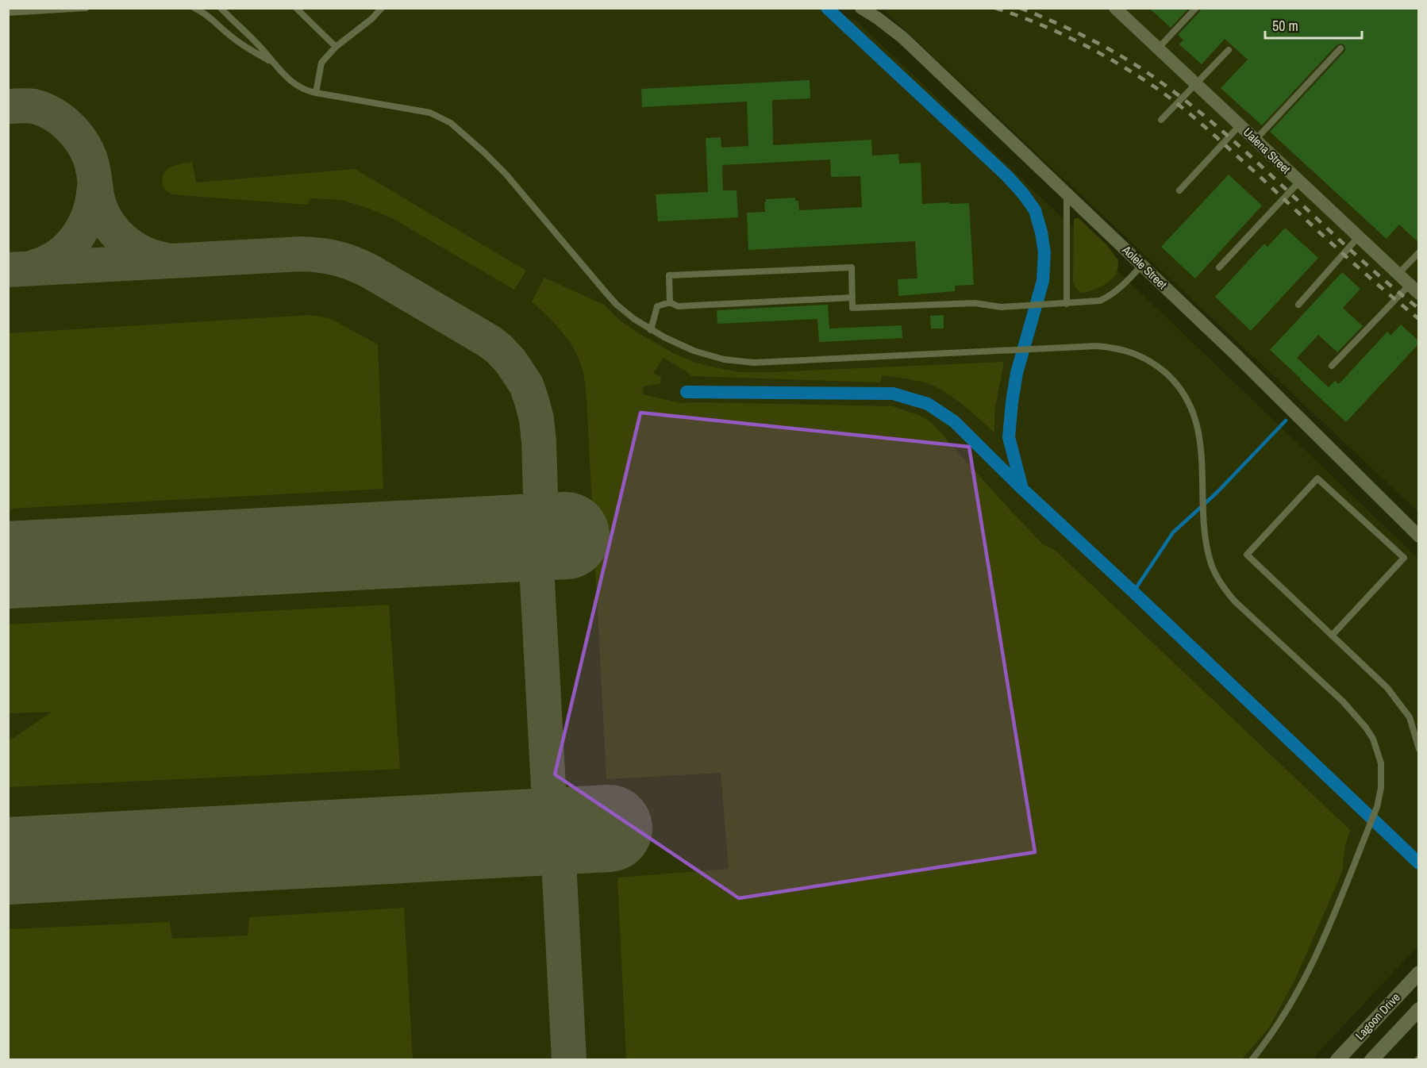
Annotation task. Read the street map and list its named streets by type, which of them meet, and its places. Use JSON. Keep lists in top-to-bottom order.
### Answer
{
  "streets": {
    "street": ["Ualena Street", "Aolele Street", "Lagoon Drive"]
  },
  "scale_bar": "50 m"
}
